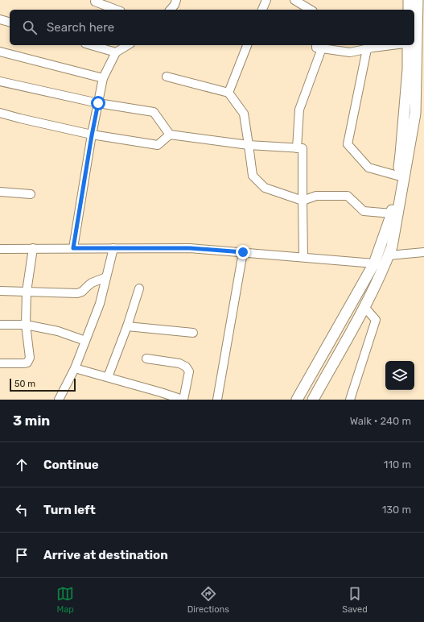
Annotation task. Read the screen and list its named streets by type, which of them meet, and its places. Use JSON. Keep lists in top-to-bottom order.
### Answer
{
  "scale_bar": "50 m",
  "page": {
    "search": "Search here",
    "scale": "50 m",
    "heading": ["3 min", "Walk · 240 m"],
    "list": [
      ["Continue", "110 m"],
      ["Turn left", "130 m"],
      "Arrive at destination"
    ],
    "nav": ["Map", "Directions", "Saved"]
  }
}
